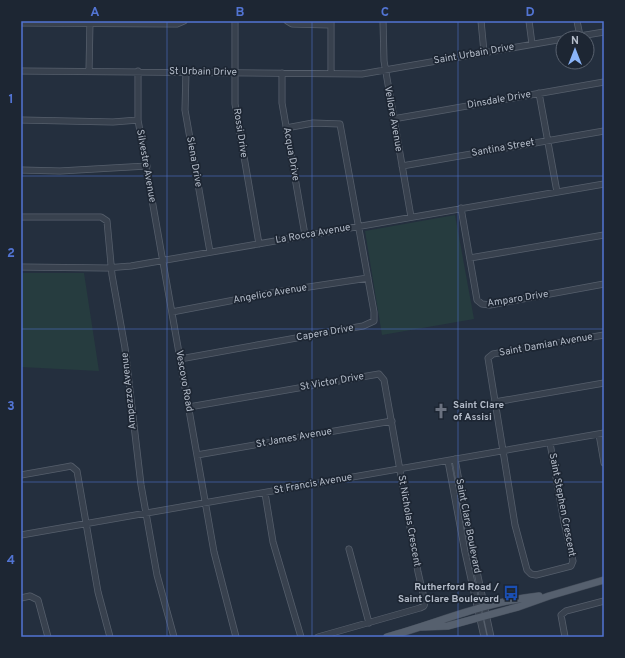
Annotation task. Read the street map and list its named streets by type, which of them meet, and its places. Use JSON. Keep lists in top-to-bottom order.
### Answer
{
  "streets": {
    "street": [
      "Saint Urbain Drive",
      "St Urbain Drive",
      "Dinsdale Drive",
      "Vellore Avenue",
      "Rossi Drive",
      "Santina Street",
      "Acqua Drive",
      "Siena Drive",
      "Silvestre Avenue",
      "La Rocca Avenue",
      "Angelico Avenue",
      "Amparo Drive",
      "Capera Drive",
      "Saint Damian Avenue",
      "Vescovo Road",
      "St Victor Drive",
      "Ampezzo Avenue",
      "St James Avenue",
      "St Francis Avenue",
      "Saint Stephen Crescent",
      "St Nicholas Crescent",
      "Saint Clare Boulevard"
    ]
  },
  "crossings": [
    ["Saint Urbain Drive", "St Urbain Drive"],
    ["Saint Urbain Drive", "Vellore Avenue"],
    ["St Urbain Drive", "Vellore Avenue"],
    ["St Urbain Drive", "Rossi Drive"],
    ["St Urbain Drive", "Acqua Drive"],
    ["St Urbain Drive", "Siena Drive"],
    ["St Urbain Drive", "Silvestre Avenue"],
    ["Dinsdale Drive", "Vellore Avenue"],
    ["Vellore Avenue", "Santina Street"],
    ["Vellore Avenue", "La Rocca Avenue"],
    ["Rossi Drive", "La Rocca Avenue"],
    ["Acqua Drive", "La Rocca Avenue"],
    ["Acqua Drive", "Capera Drive"],
    ["Siena Drive", "La Rocca Avenue"],
    ["Silvestre Avenue", "La Rocca Avenue"],
    ["Silvestre Avenue", "Vescovo Road"],
    ["La Rocca Avenue", "Amparo Drive"],
    ["La Rocca Avenue", "Capera Drive"],
    ["La Rocca Avenue", "Vescovo Road"],
    ["La Rocca Avenue", "Ampezzo Avenue"],
    ["Angelico Avenue", "Capera Drive"],
    ["Angelico Avenue", "Vescovo Road"],
    ["Capera Drive", "Vescovo Road"],
    ["Saint Damian Avenue", "St Francis Avenue"],
    ["Saint Damian Avenue", "Saint Stephen Crescent"],
    ["Vescovo Road", "St Victor Drive"],
    ["Vescovo Road", "St James Avenue"],
    ["Vescovo Road", "St Francis Avenue"],
    ["St Victor Drive", "St James Avenue"],
    ["St Victor Drive", "St Francis Avenue"],
    ["St Victor Drive", "St Nicholas Crescent"],
    ["Ampezzo Avenue", "St Francis Avenue"],
    ["St Francis Avenue", "Saint Stephen Crescent"],
    ["St Francis Avenue", "St Nicholas Crescent"],
    ["St Francis Avenue", "Saint Clare Boulevard"]
  ],
  "places": {
    "church": ["Saint Clare of Assisi"],
    "bus stop": ["Rutherford Road / Saint Clare Boulevard"]
  },
  "north": "top",
  "grid": {
    "columns": [
      "A",
      "B",
      "C",
      "D"
    ],
    "rows": [
      "1",
      "2",
      "3",
      "4"
    ]
  }
}
